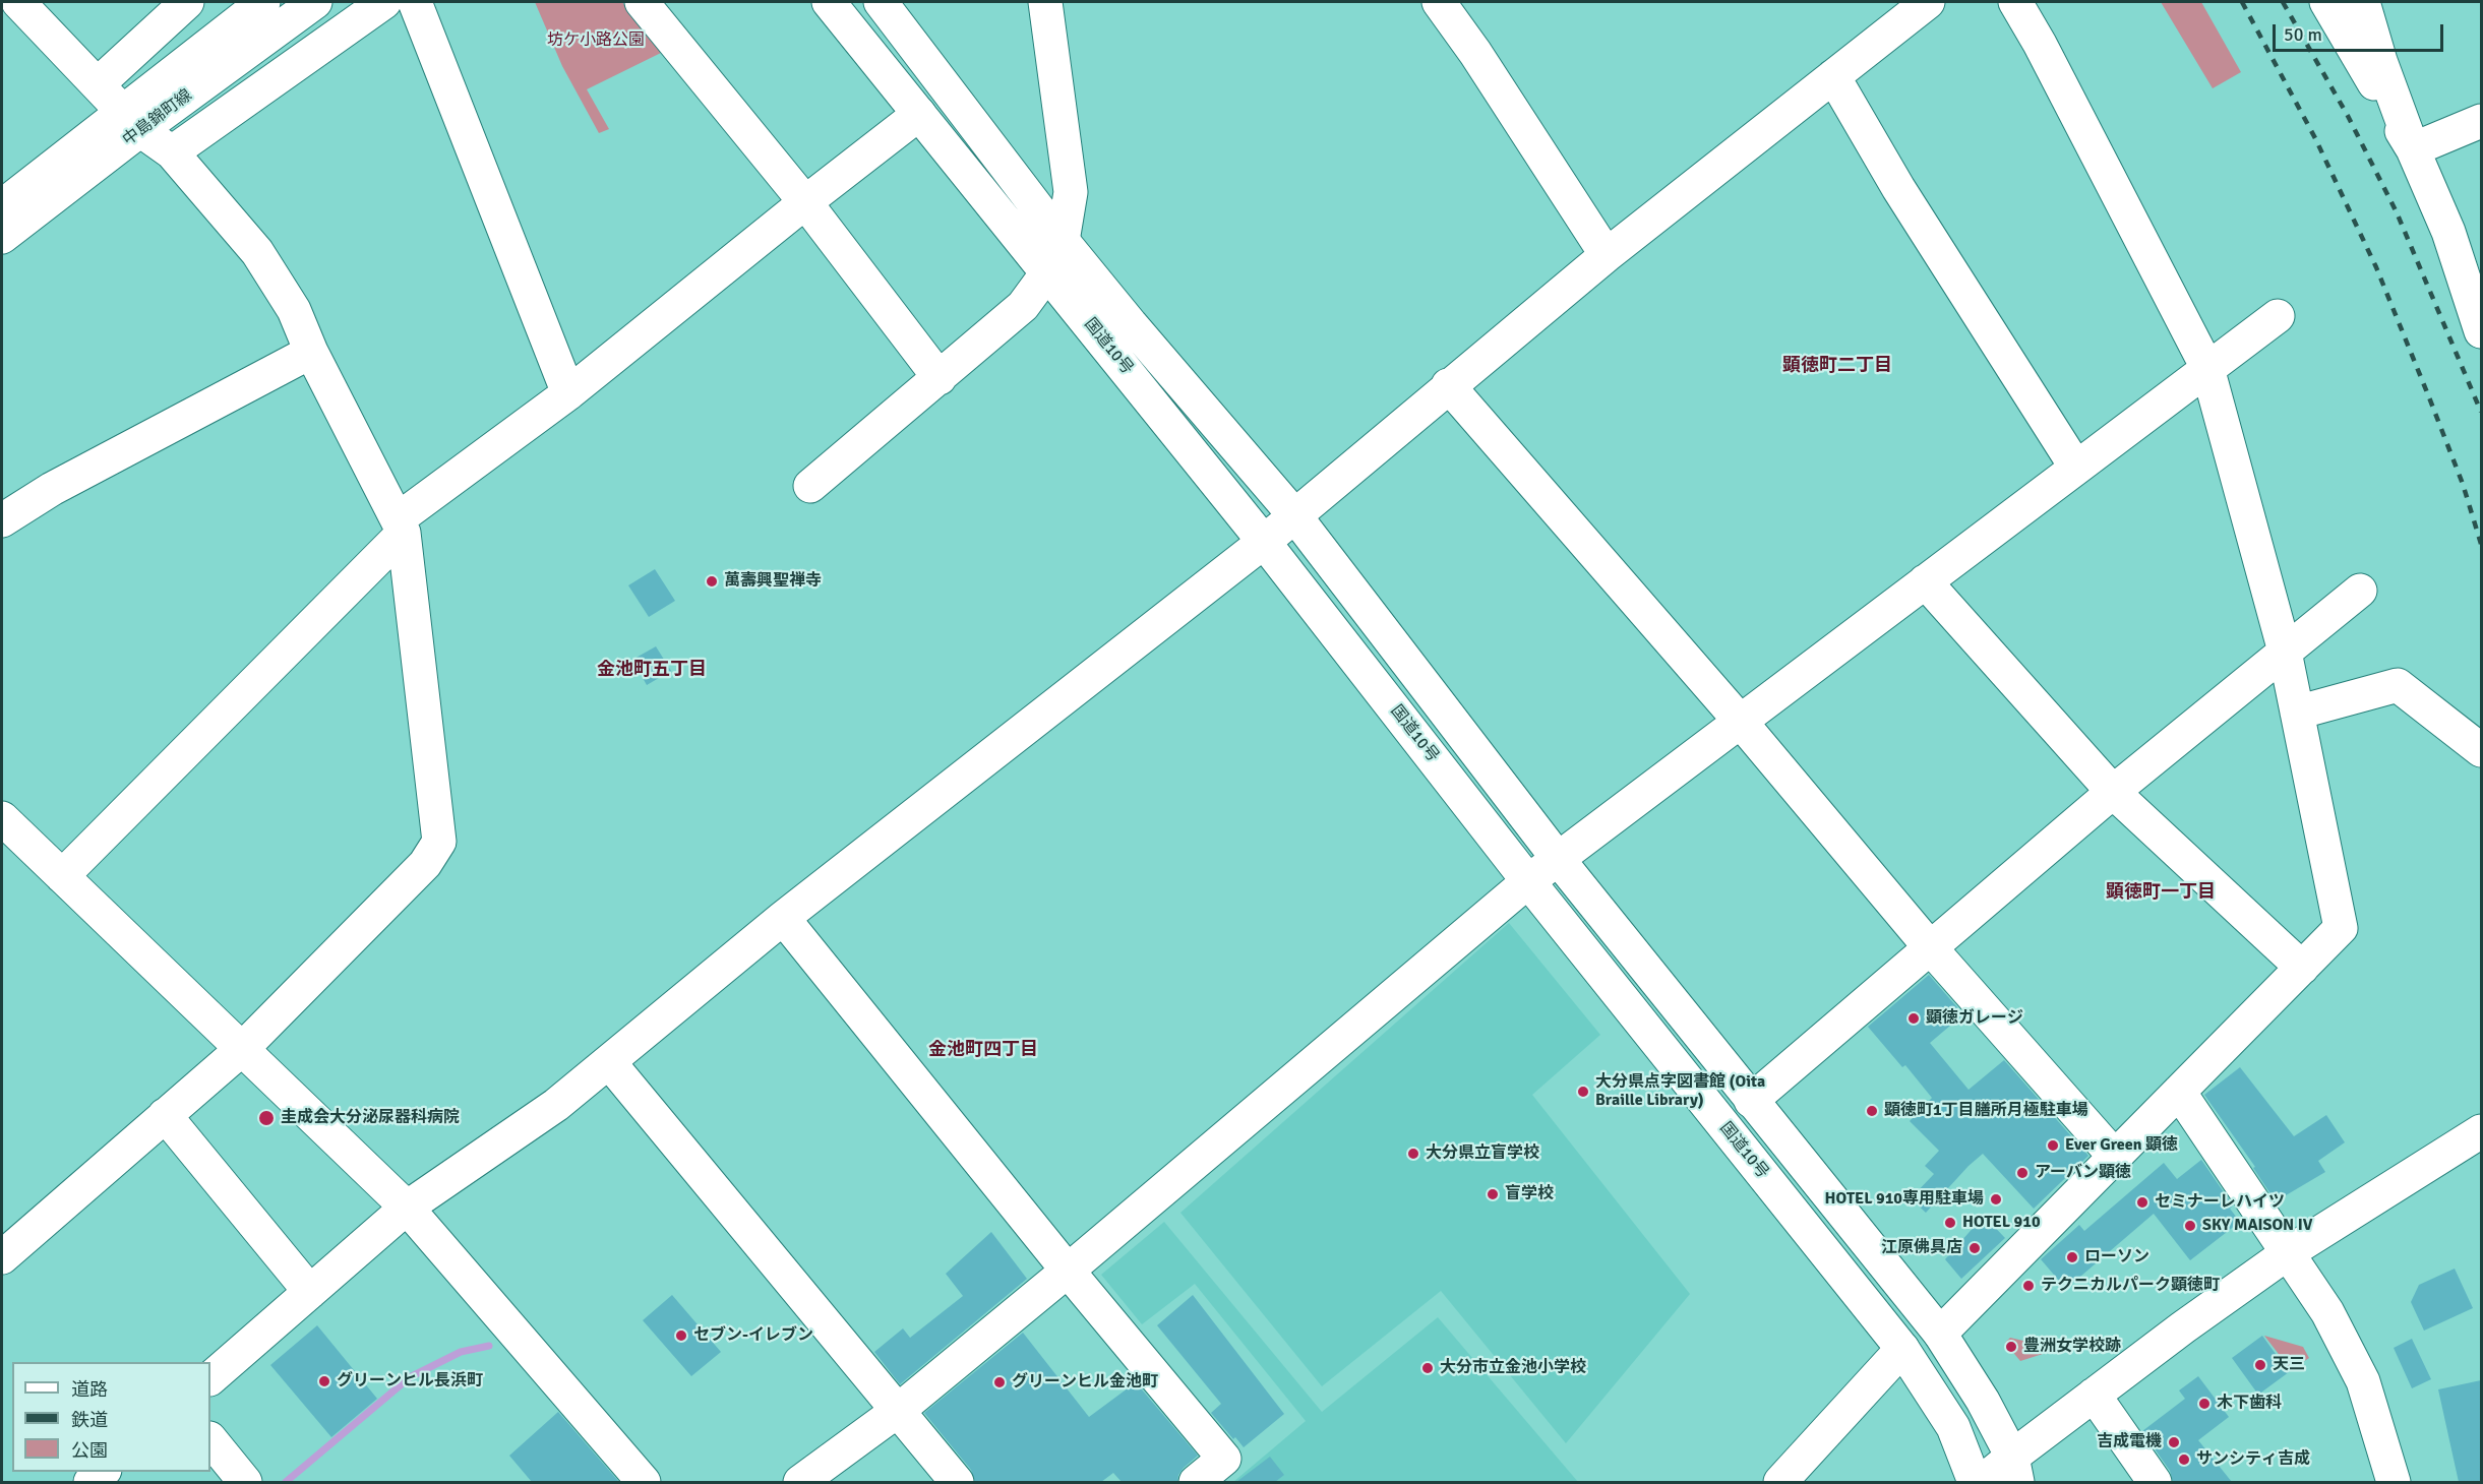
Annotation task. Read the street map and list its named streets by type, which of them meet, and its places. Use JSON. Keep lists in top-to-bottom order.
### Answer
{
  "streets": {
    "main road": ["中島錦町線", "国道10号"]
  },
  "districts": [
    "顕徳町二丁目",
    "金池町五丁目",
    "顕徳町一丁目",
    "金池町四丁目"
  ],
  "parks": ["坊ケ小路公園"],
  "places": [
    "萬壽興聖禅寺",
    "顕徳ガレージ",
    "大分県点字図書館 (Oita Braille Library)",
    "顕徳町1丁目膳所月極駐車場",
    "圭成会大分泌尿器科病院",
    "Ever Green 顕徳",
    "大分県立盲学校",
    "アーバン顕徳",
    "盲学校",
    "HOTEL 910専用駐車場",
    "セミナーレハイツ",
    "HOTEL 910",
    "SKY MAISON IV",
    "江原佛具店",
    "ローソン",
    "テクニカルパーク顕徳町",
    "セブン-イレブン",
    "豊洲女学校跡",
    "天三",
    "大分市立金池小学校",
    "グリーンヒル長浜町",
    "グリーンヒル金池町",
    "木下歯科",
    "吉成電機",
    "サンシティ吉成"
  ],
  "legend": ["道路", "鉄道", "公園"],
  "scale_bar": "50 m"
}
